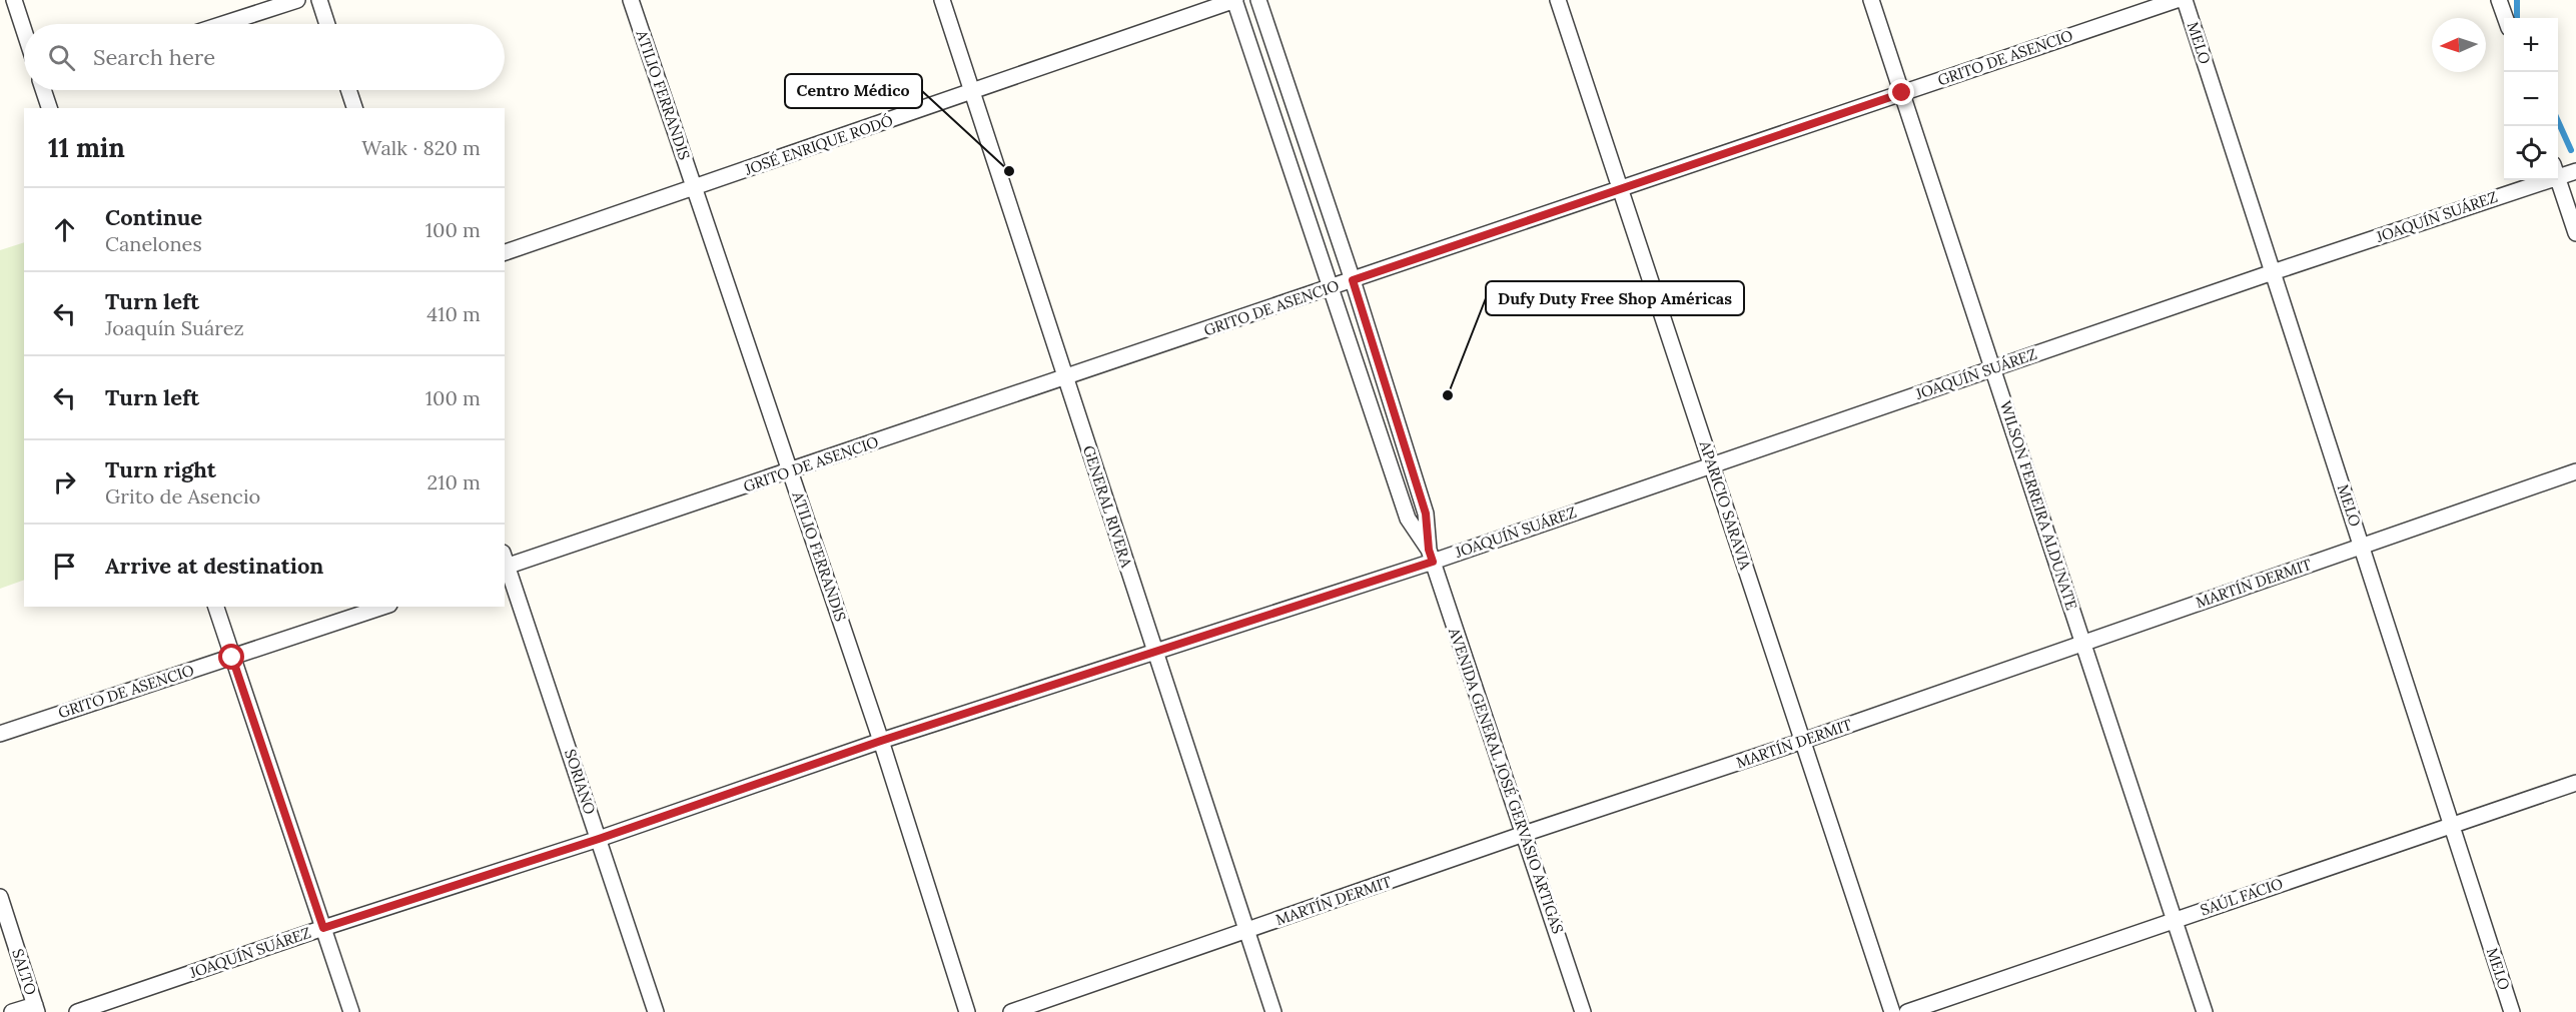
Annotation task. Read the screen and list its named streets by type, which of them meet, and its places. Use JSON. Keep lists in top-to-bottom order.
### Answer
{
  "streets": {
    "street": [
      "MELO",
      "GRITO DE ASENCIO",
      "ATILIO FERRANDIS",
      "JOSÉ ENRIQUE RODÓ",
      "JOAQUÍN SUÁREZ",
      "APARICIO SARAVIA",
      "WILSON FERREIRA ALDUNATE",
      "GENERAL RIVERA",
      "MARTÍN DERMIT",
      "AVENIDA GENERAL JOSÉ GERVASIO ARTIGAS",
      "SORIANO",
      "SAÚL FACIO",
      "SALTO"
    ]
  },
  "crossings": [
    ["MELO", "JOAQUÍN SUÁREZ"],
    ["MELO", "MARTÍN DERMIT"],
    ["MELO", "SAÚL FACIO"],
    ["GRITO DE ASENCIO", "ATILIO FERRANDIS"],
    ["GRITO DE ASENCIO", "APARICIO SARAVIA"],
    ["GRITO DE ASENCIO", "WILSON FERREIRA ALDUNATE"],
    ["GRITO DE ASENCIO", "GENERAL RIVERA"],
    ["GRITO DE ASENCIO", "AVENIDA GENERAL JOSÉ GERVASIO ARTIGAS"],
    ["GRITO DE ASENCIO", "SORIANO"],
    ["ATILIO FERRANDIS", "JOSÉ ENRIQUE RODÓ"],
    ["ATILIO FERRANDIS", "JOAQUÍN SUÁREZ"],
    ["JOSÉ ENRIQUE RODÓ", "GENERAL RIVERA"],
    ["JOSÉ ENRIQUE RODÓ", "AVENIDA GENERAL JOSÉ GERVASIO ARTIGAS"],
    ["JOAQUÍN SUÁREZ", "APARICIO SARAVIA"],
    ["JOAQUÍN SUÁREZ", "WILSON FERREIRA ALDUNATE"],
    ["JOAQUÍN SUÁREZ", "GENERAL RIVERA"],
    ["JOAQUÍN SUÁREZ", "AVENIDA GENERAL JOSÉ GERVASIO ARTIGAS"],
    ["JOAQUÍN SUÁREZ", "SORIANO"],
    ["APARICIO SARAVIA", "MARTÍN DERMIT"],
    ["WILSON FERREIRA ALDUNATE", "MARTÍN DERMIT"],
    ["WILSON FERREIRA ALDUNATE", "SAÚL FACIO"],
    ["GENERAL RIVERA", "MARTÍN DERMIT"],
    ["MARTÍN DERMIT", "AVENIDA GENERAL JOSÉ GERVASIO ARTIGAS"]
  ],
  "places": ["Centro Médico", "Dufy Duty Free Shop Américas"],
  "north": "left",
  "page": {
    "map_buttons": ["+", "−"],
    "search": "Search here",
    "heading": ["11 min", "Walk · 820 m"],
    "list": [
      ["Continue", "Canelones", "100 m"],
      ["Turn left", "Joaquín Suárez", "410 m"],
      ["Turn left", "100 m"],
      ["Turn right", "Grito de Asencio", "210 m"],
      "Arrive at destination"
    ]
  }
}
